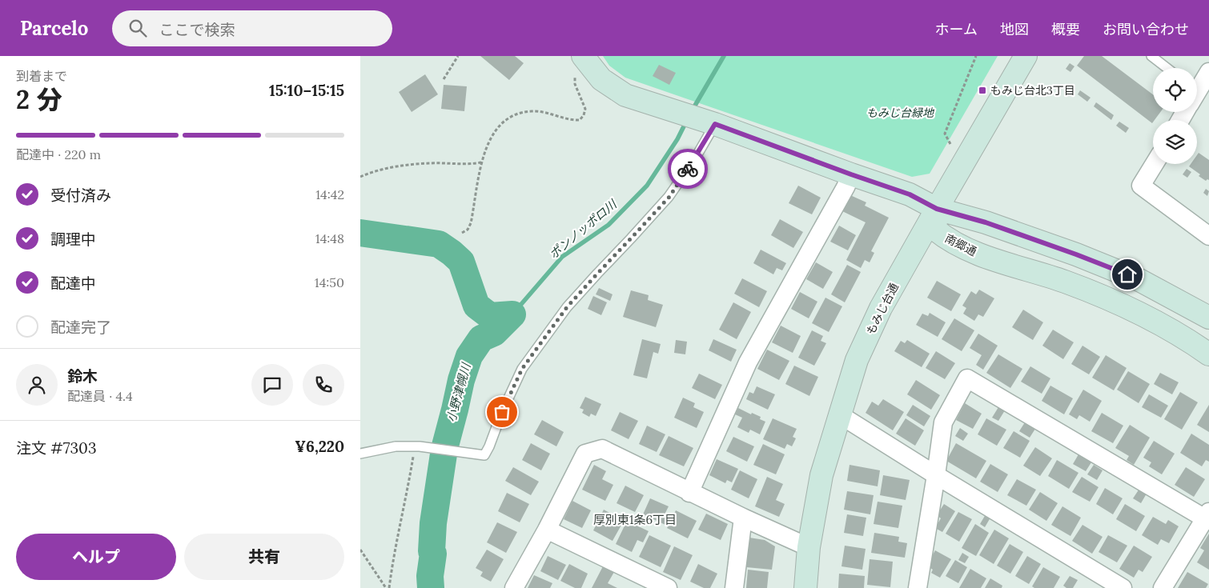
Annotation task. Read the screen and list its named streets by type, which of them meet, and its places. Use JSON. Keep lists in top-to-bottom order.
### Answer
{
  "streets": {
    "street": ["南郷通", "もみじ台通"]
  },
  "crossings": [
    ["南郷通", "もみじ台通"]
  ],
  "districts": ["厚別東1条6丁目"],
  "water": ["ポンノッポロ川", "小野津幌川"],
  "parks": ["もみじ台緑地"],
  "places": {
    "transit": ["もみじ台北3丁目"]
  },
  "page": {
    "header": "Parcelo",
    "search": "ここで検索",
    "nav": [
      "ホーム",
      "地図",
      "概要",
      "お問い合わせ"
    ],
    "heading": ["2 分", "到着まで", "15:10–15:15"],
    "panel": [
      "鈴木",
      "配達員 · 4.4",
      "注文 #7303",
      "¥6,220"
    ],
    "bar": "配達中 · 220 m",
    "list": [
      ["受付済み", "14:42"],
      ["調理中", "14:48"],
      ["配達中", "14:50"],
      "配達完了"
    ],
    "buttons": ["ヘルプ", "共有"]
  }
}
